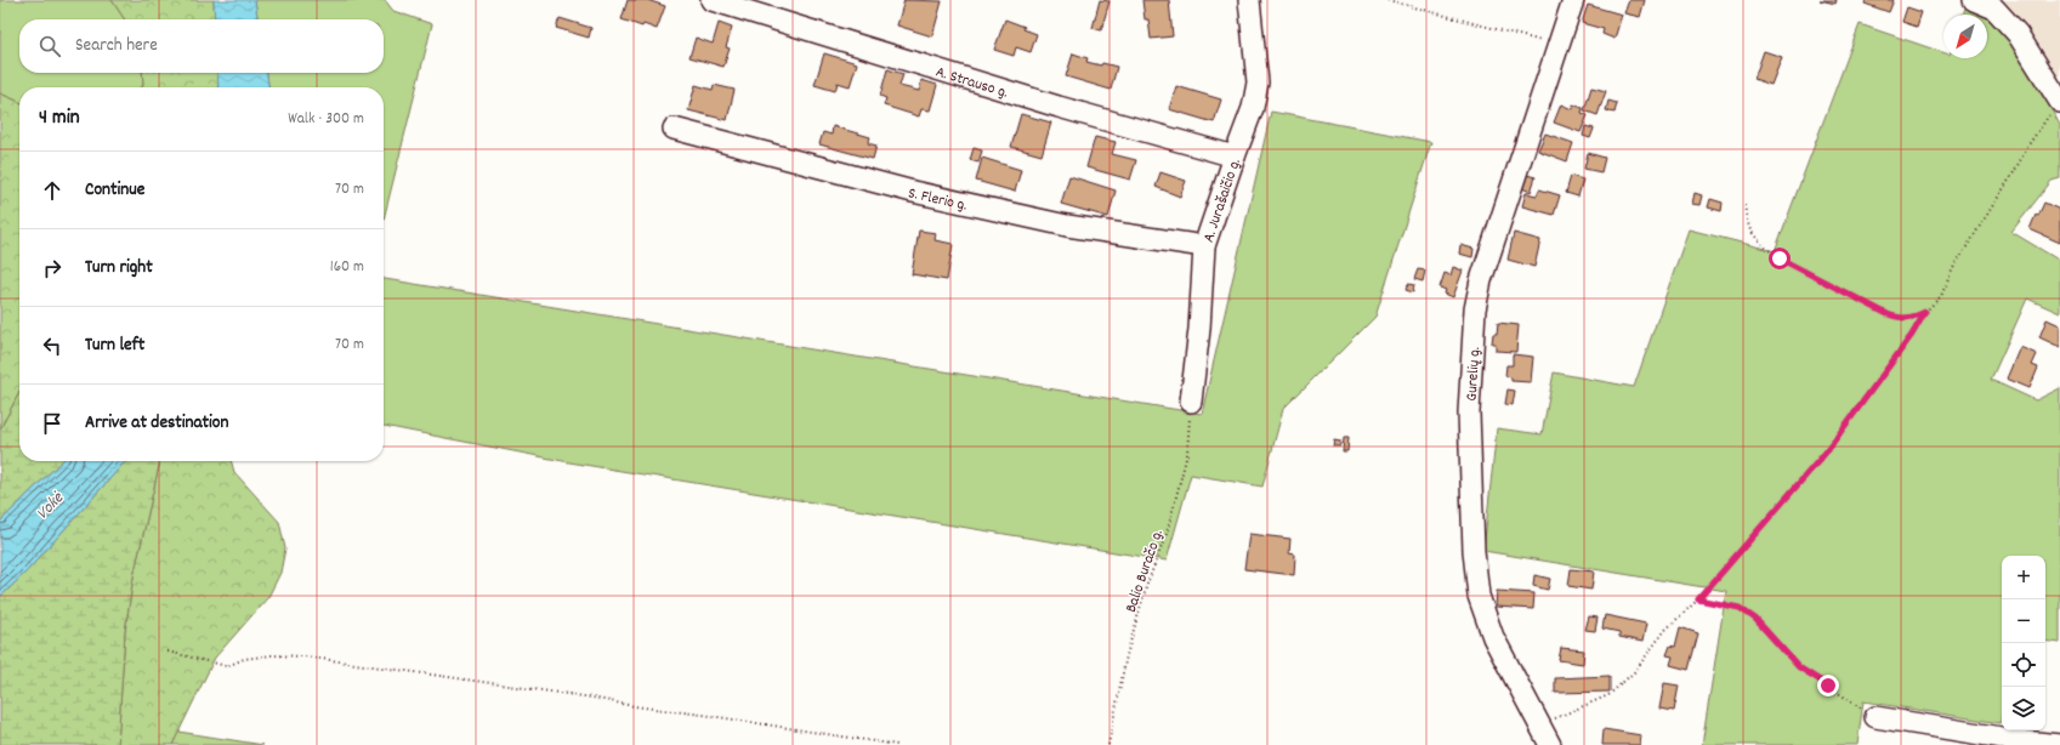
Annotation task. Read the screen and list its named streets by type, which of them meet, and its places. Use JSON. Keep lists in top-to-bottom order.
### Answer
{
  "streets": {
    "street": [
      "A. Strauso g.",
      "S. Flerio g.",
      "A. Jurašaičio g.",
      "Gurelių g."
    ],
    "path": ["Balio Buračo g."]
  },
  "crossings": [
    ["A. Strauso g.", "A. Jurašaičio g."],
    ["S. Flerio g.", "A. Jurašaičio g."],
    ["A. Jurašaičio g.", "Balio Buračo g."]
  ],
  "water": ["Vokė"],
  "north": "bottom left",
  "page": {
    "search": "Search here",
    "heading": ["4 min", "Walk · 300 m"],
    "list": [
      ["Continue", "70 m"],
      ["Turn right", "160 m"],
      ["Turn left", "70 m"],
      "Arrive at destination"
    ],
    "map_buttons": ["+", "−"]
  }
}
